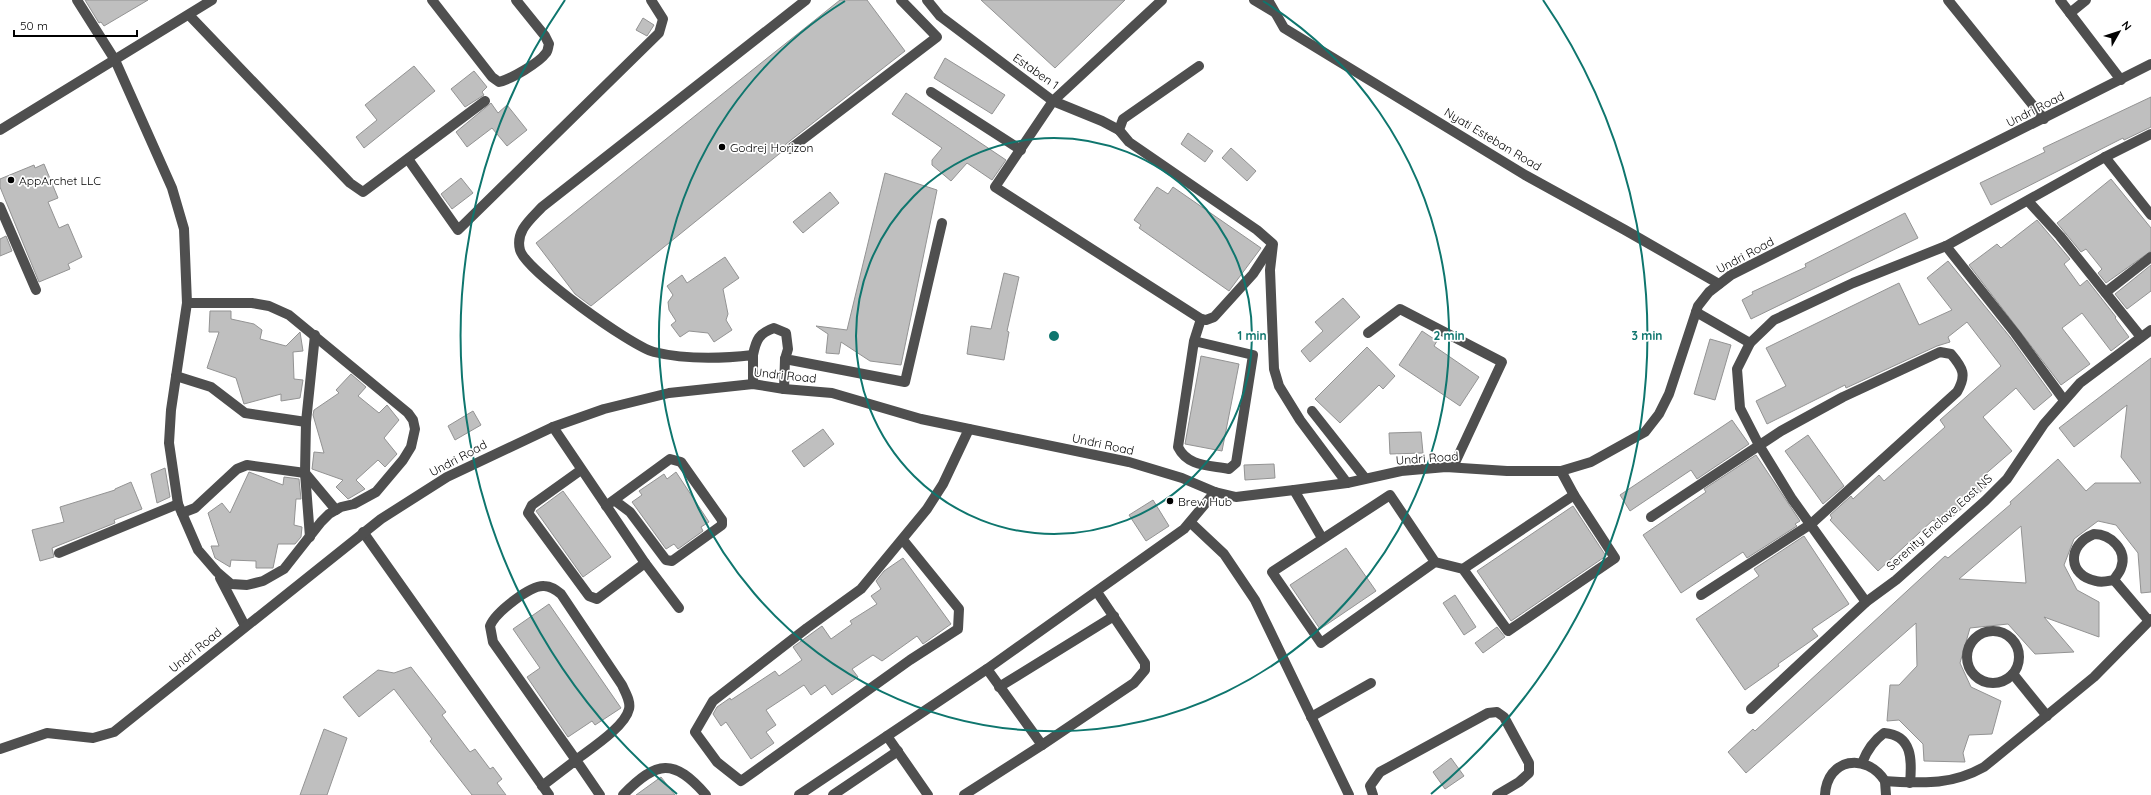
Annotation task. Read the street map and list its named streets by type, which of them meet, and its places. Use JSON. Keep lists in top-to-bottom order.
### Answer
{
  "streets": {
    "street": [
      "Estaben 1",
      "Undri Road",
      "Nyati Esteban Road",
      "Serenity Enclave East NS"
    ]
  },
  "crossings": [
    ["Undri Road", "Nyati Esteban Road"]
  ],
  "places": ["Godrej Horizon", "AppArchet LLC", "Brew Hub"],
  "scale_bar": "50 m",
  "north": "top right",
  "rings": ["1 min", "2 min", "3 min"]
}
